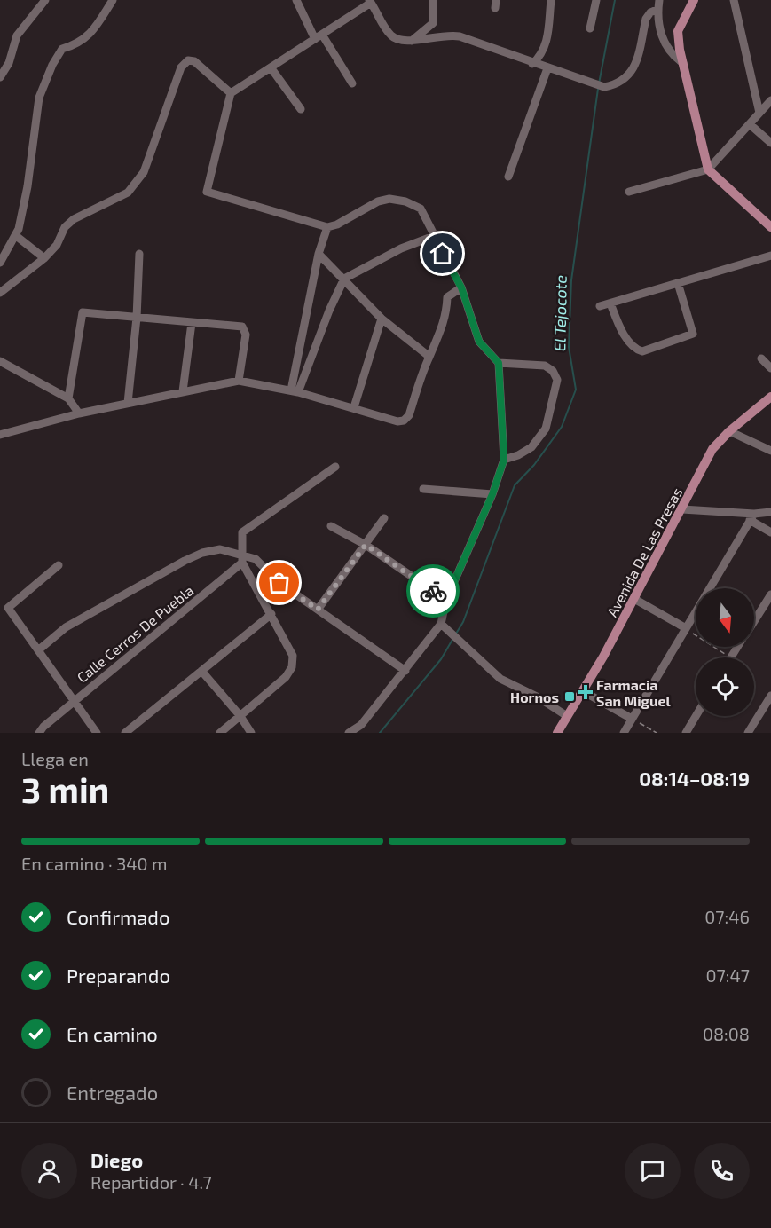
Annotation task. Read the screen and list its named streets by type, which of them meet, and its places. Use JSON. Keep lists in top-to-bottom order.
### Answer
{
  "streets": {
    "main road": ["Avenida De Las Presas"],
    "street": ["Calle Cerros De Puebla"]
  },
  "water": ["El Tejocote"],
  "places": {
    "health": ["Farmacia San Miguel"],
    "transit": ["Hornos"]
  },
  "north": "bottom",
  "page": {
    "heading": ["3 min", "Llega en", "08:14–08:19"],
    "panel": ["Diego", "Repartidor · 4.7"],
    "bar": "En camino · 340 m",
    "list": [
      ["Confirmado", "07:46"],
      ["Preparando", "07:47"],
      ["En camino", "08:08"],
      "Entregado"
    ]
  }
}
